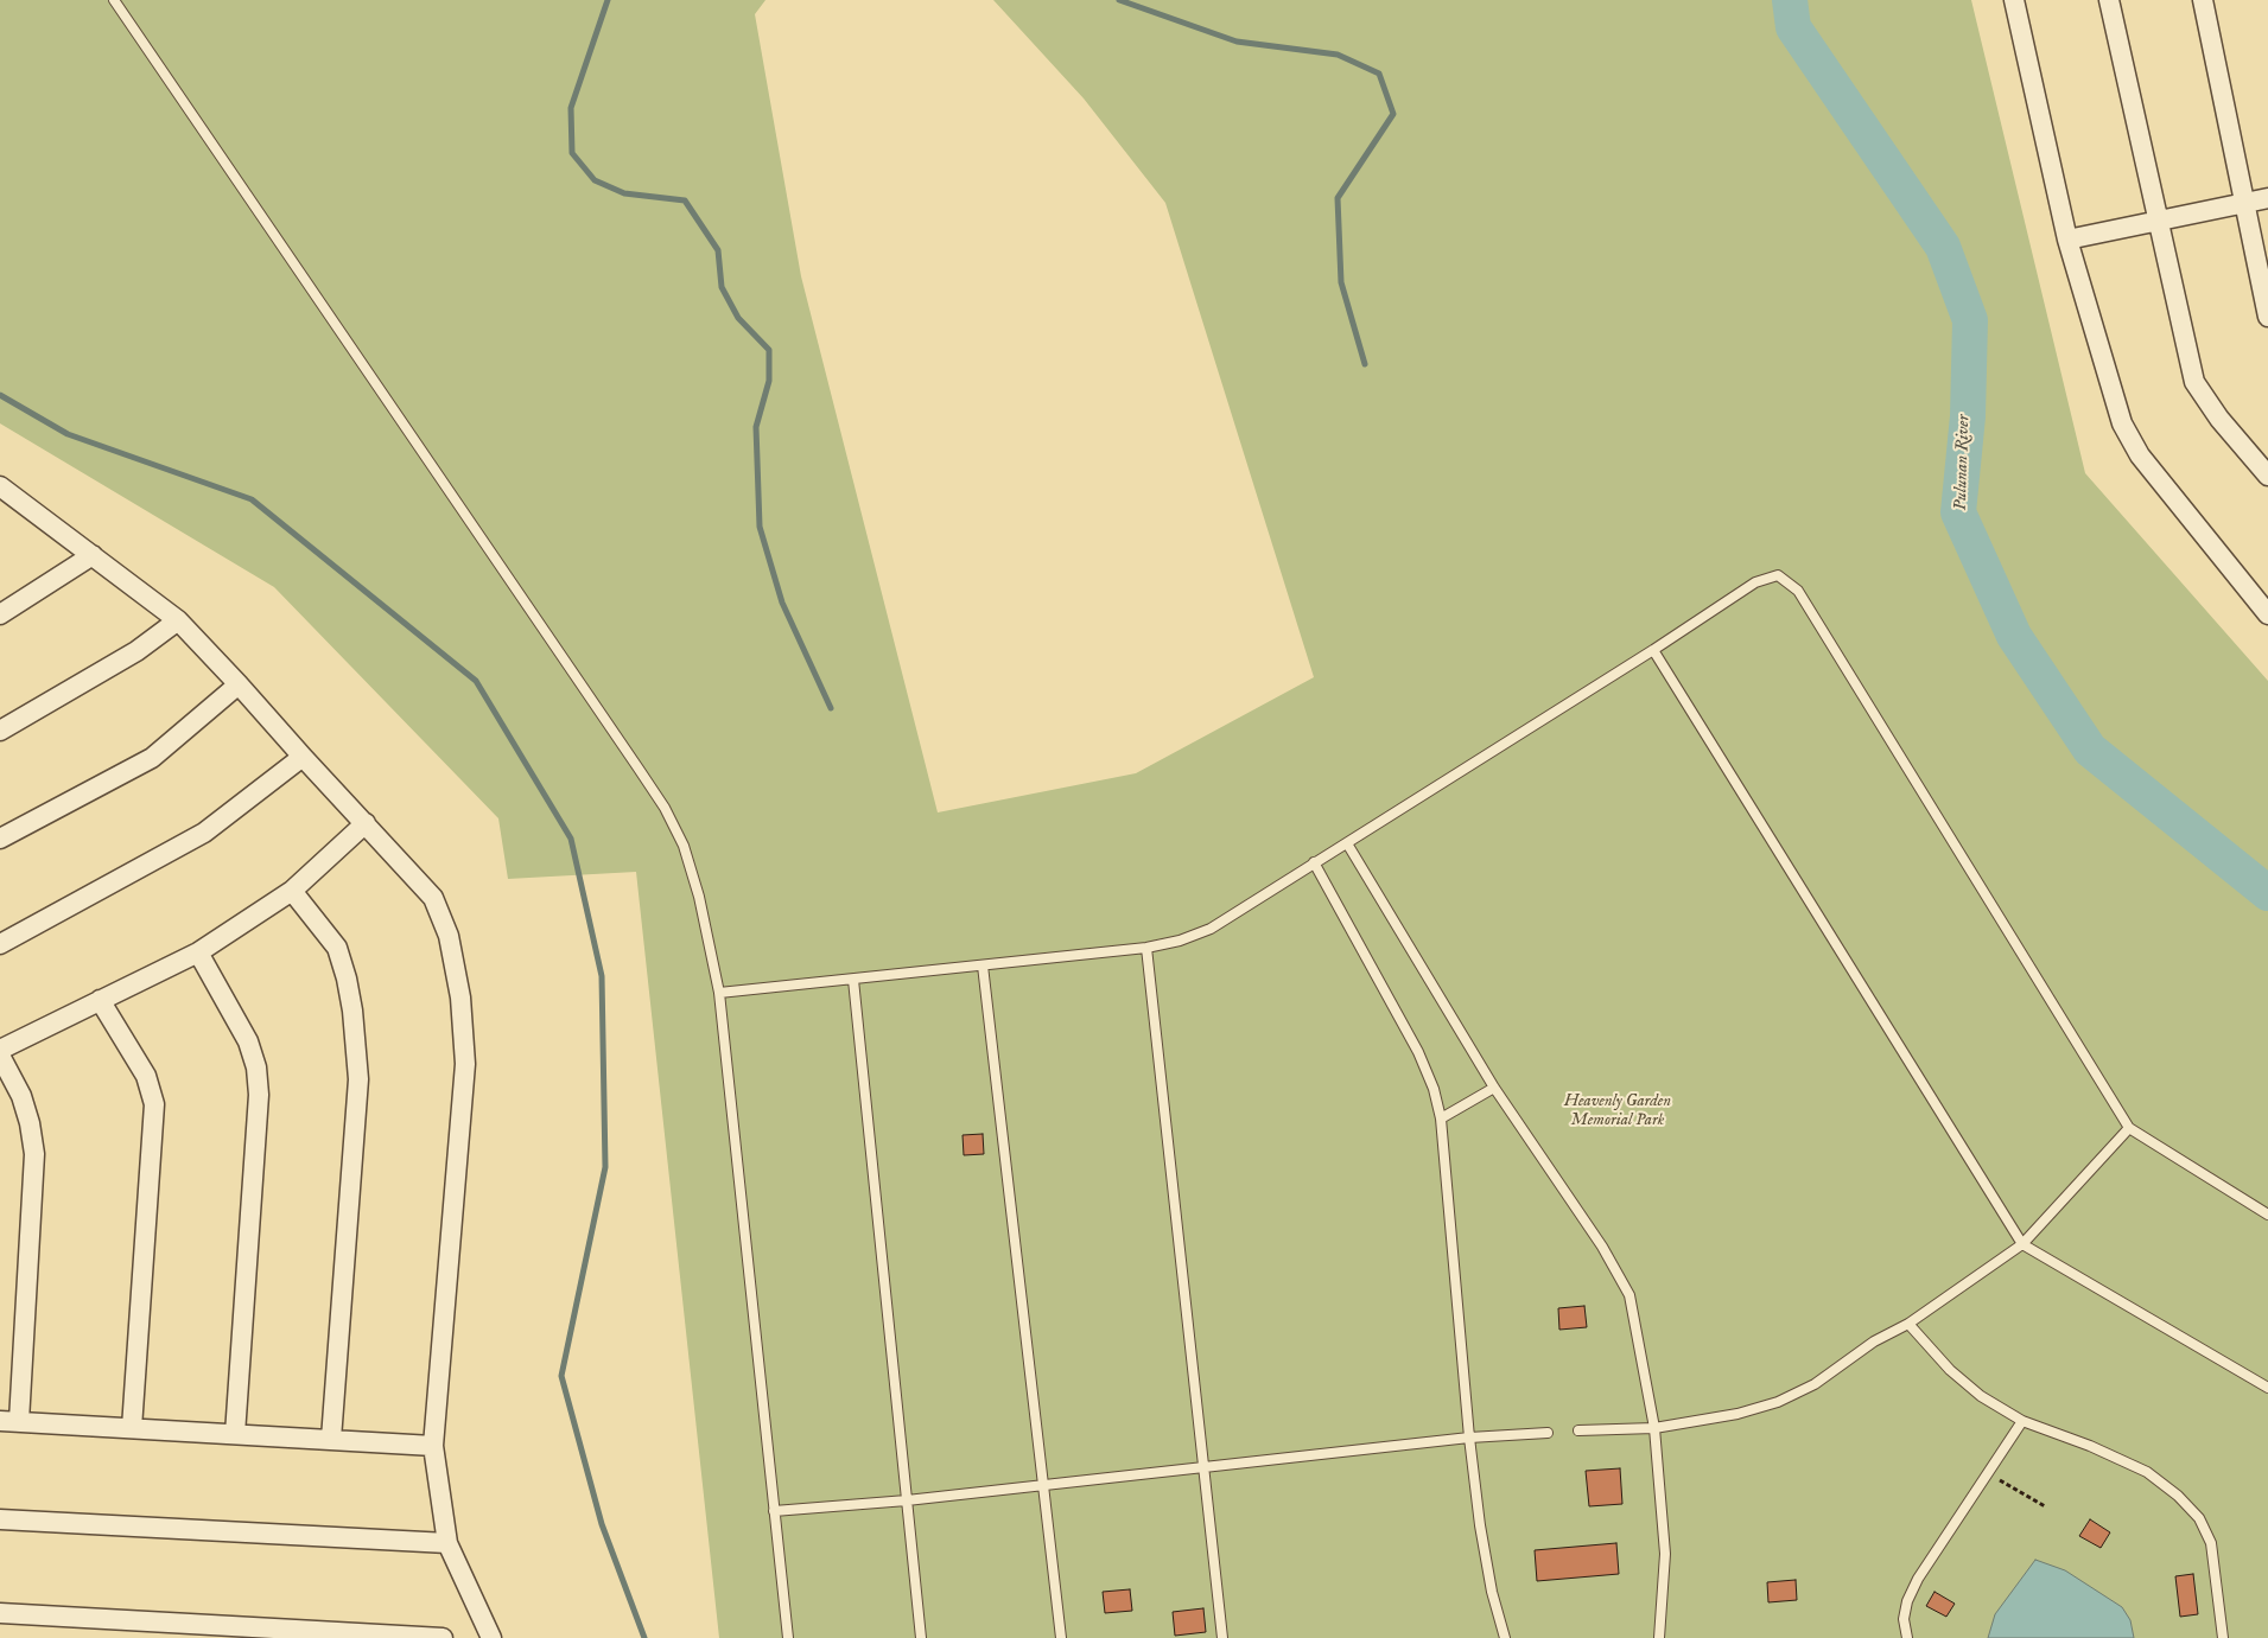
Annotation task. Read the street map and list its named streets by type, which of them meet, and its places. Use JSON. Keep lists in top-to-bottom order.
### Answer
{
  "water": ["Pulunan River"],
  "parks": ["Heavenly Garden Memorial Park"]
}
